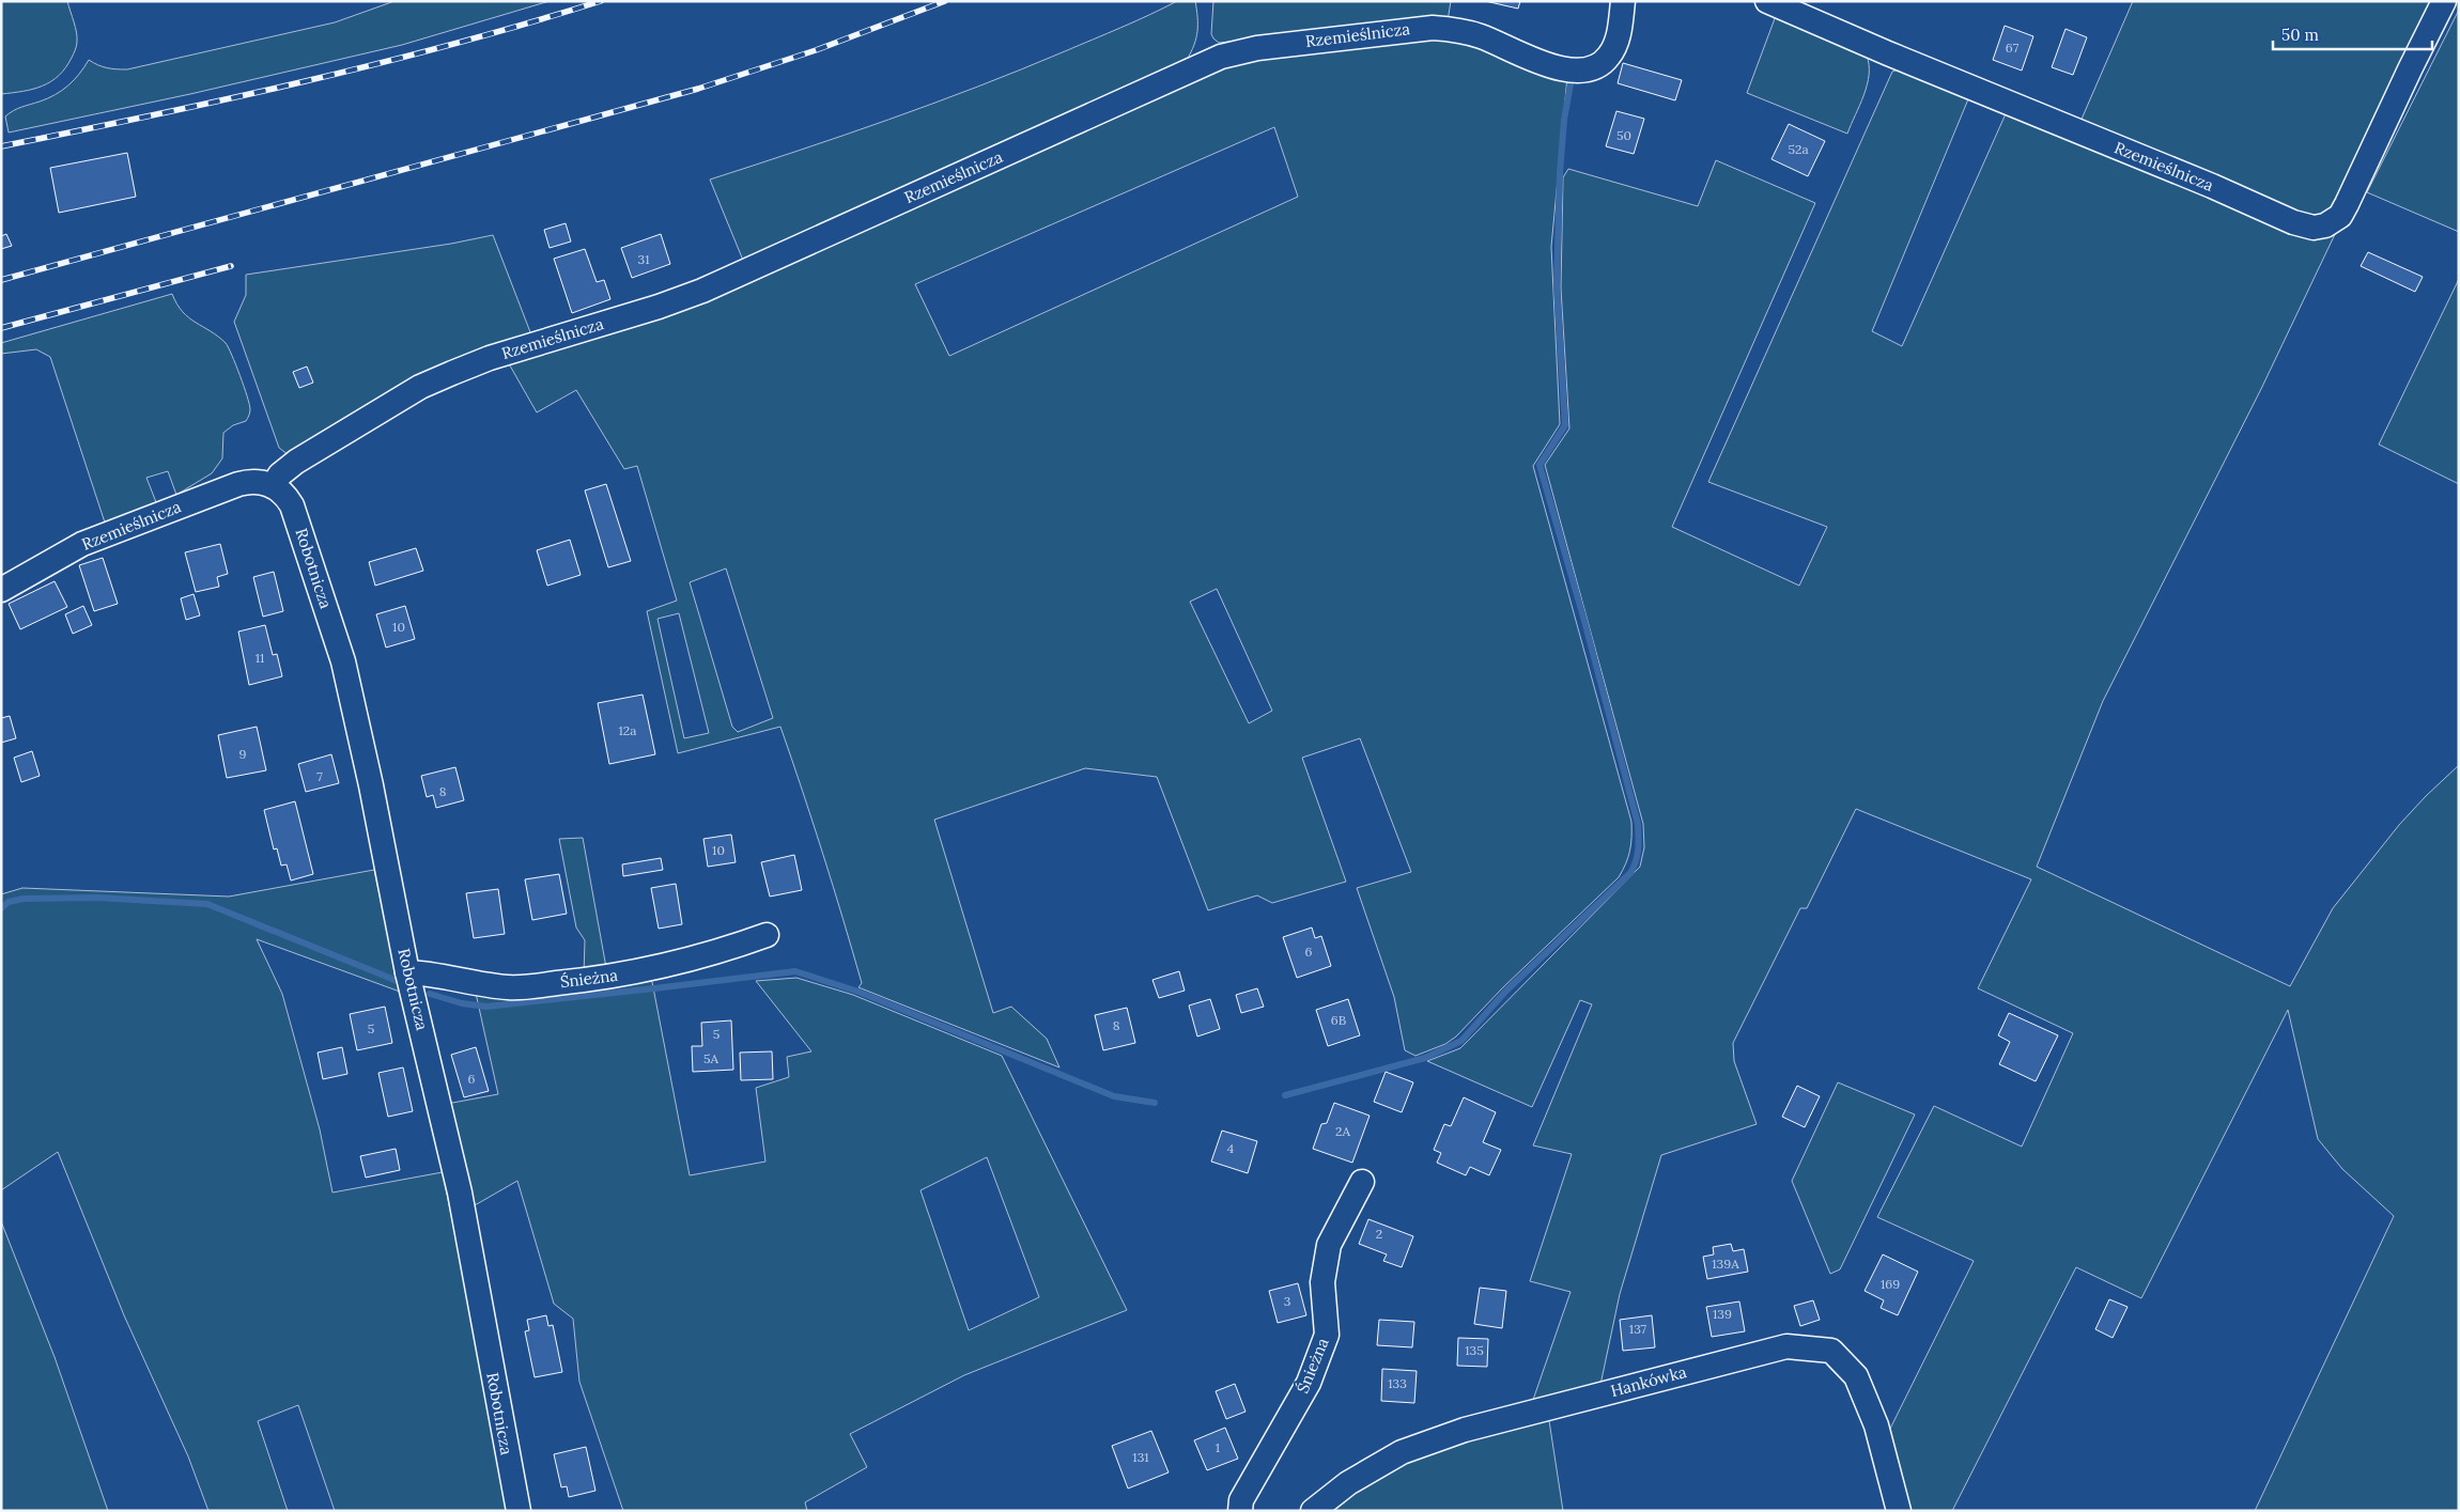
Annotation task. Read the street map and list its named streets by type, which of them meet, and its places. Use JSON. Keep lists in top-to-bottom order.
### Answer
{
  "streets": {
    "street": [
      "Rzemieślnicza",
      "Robotnicza",
      "Śnieżna",
      "Hankówka"
    ]
  },
  "crossings": [
    ["Rzemieślnicza", "Robotnicza"],
    ["Robotnicza", "Śnieżna"]
  ],
  "house_numbers": [
    "67",
    "50",
    "52a",
    "31",
    "10",
    "11",
    "12a",
    "9",
    "7",
    "8",
    "10",
    "6",
    "6B",
    "8",
    "5",
    "5",
    "5A",
    "6",
    "2A",
    "4",
    "2",
    "139A",
    "169",
    "3",
    "139",
    "137",
    "135",
    "133",
    "1",
    "131"
  ],
  "scale_bar": "50 m"
}
